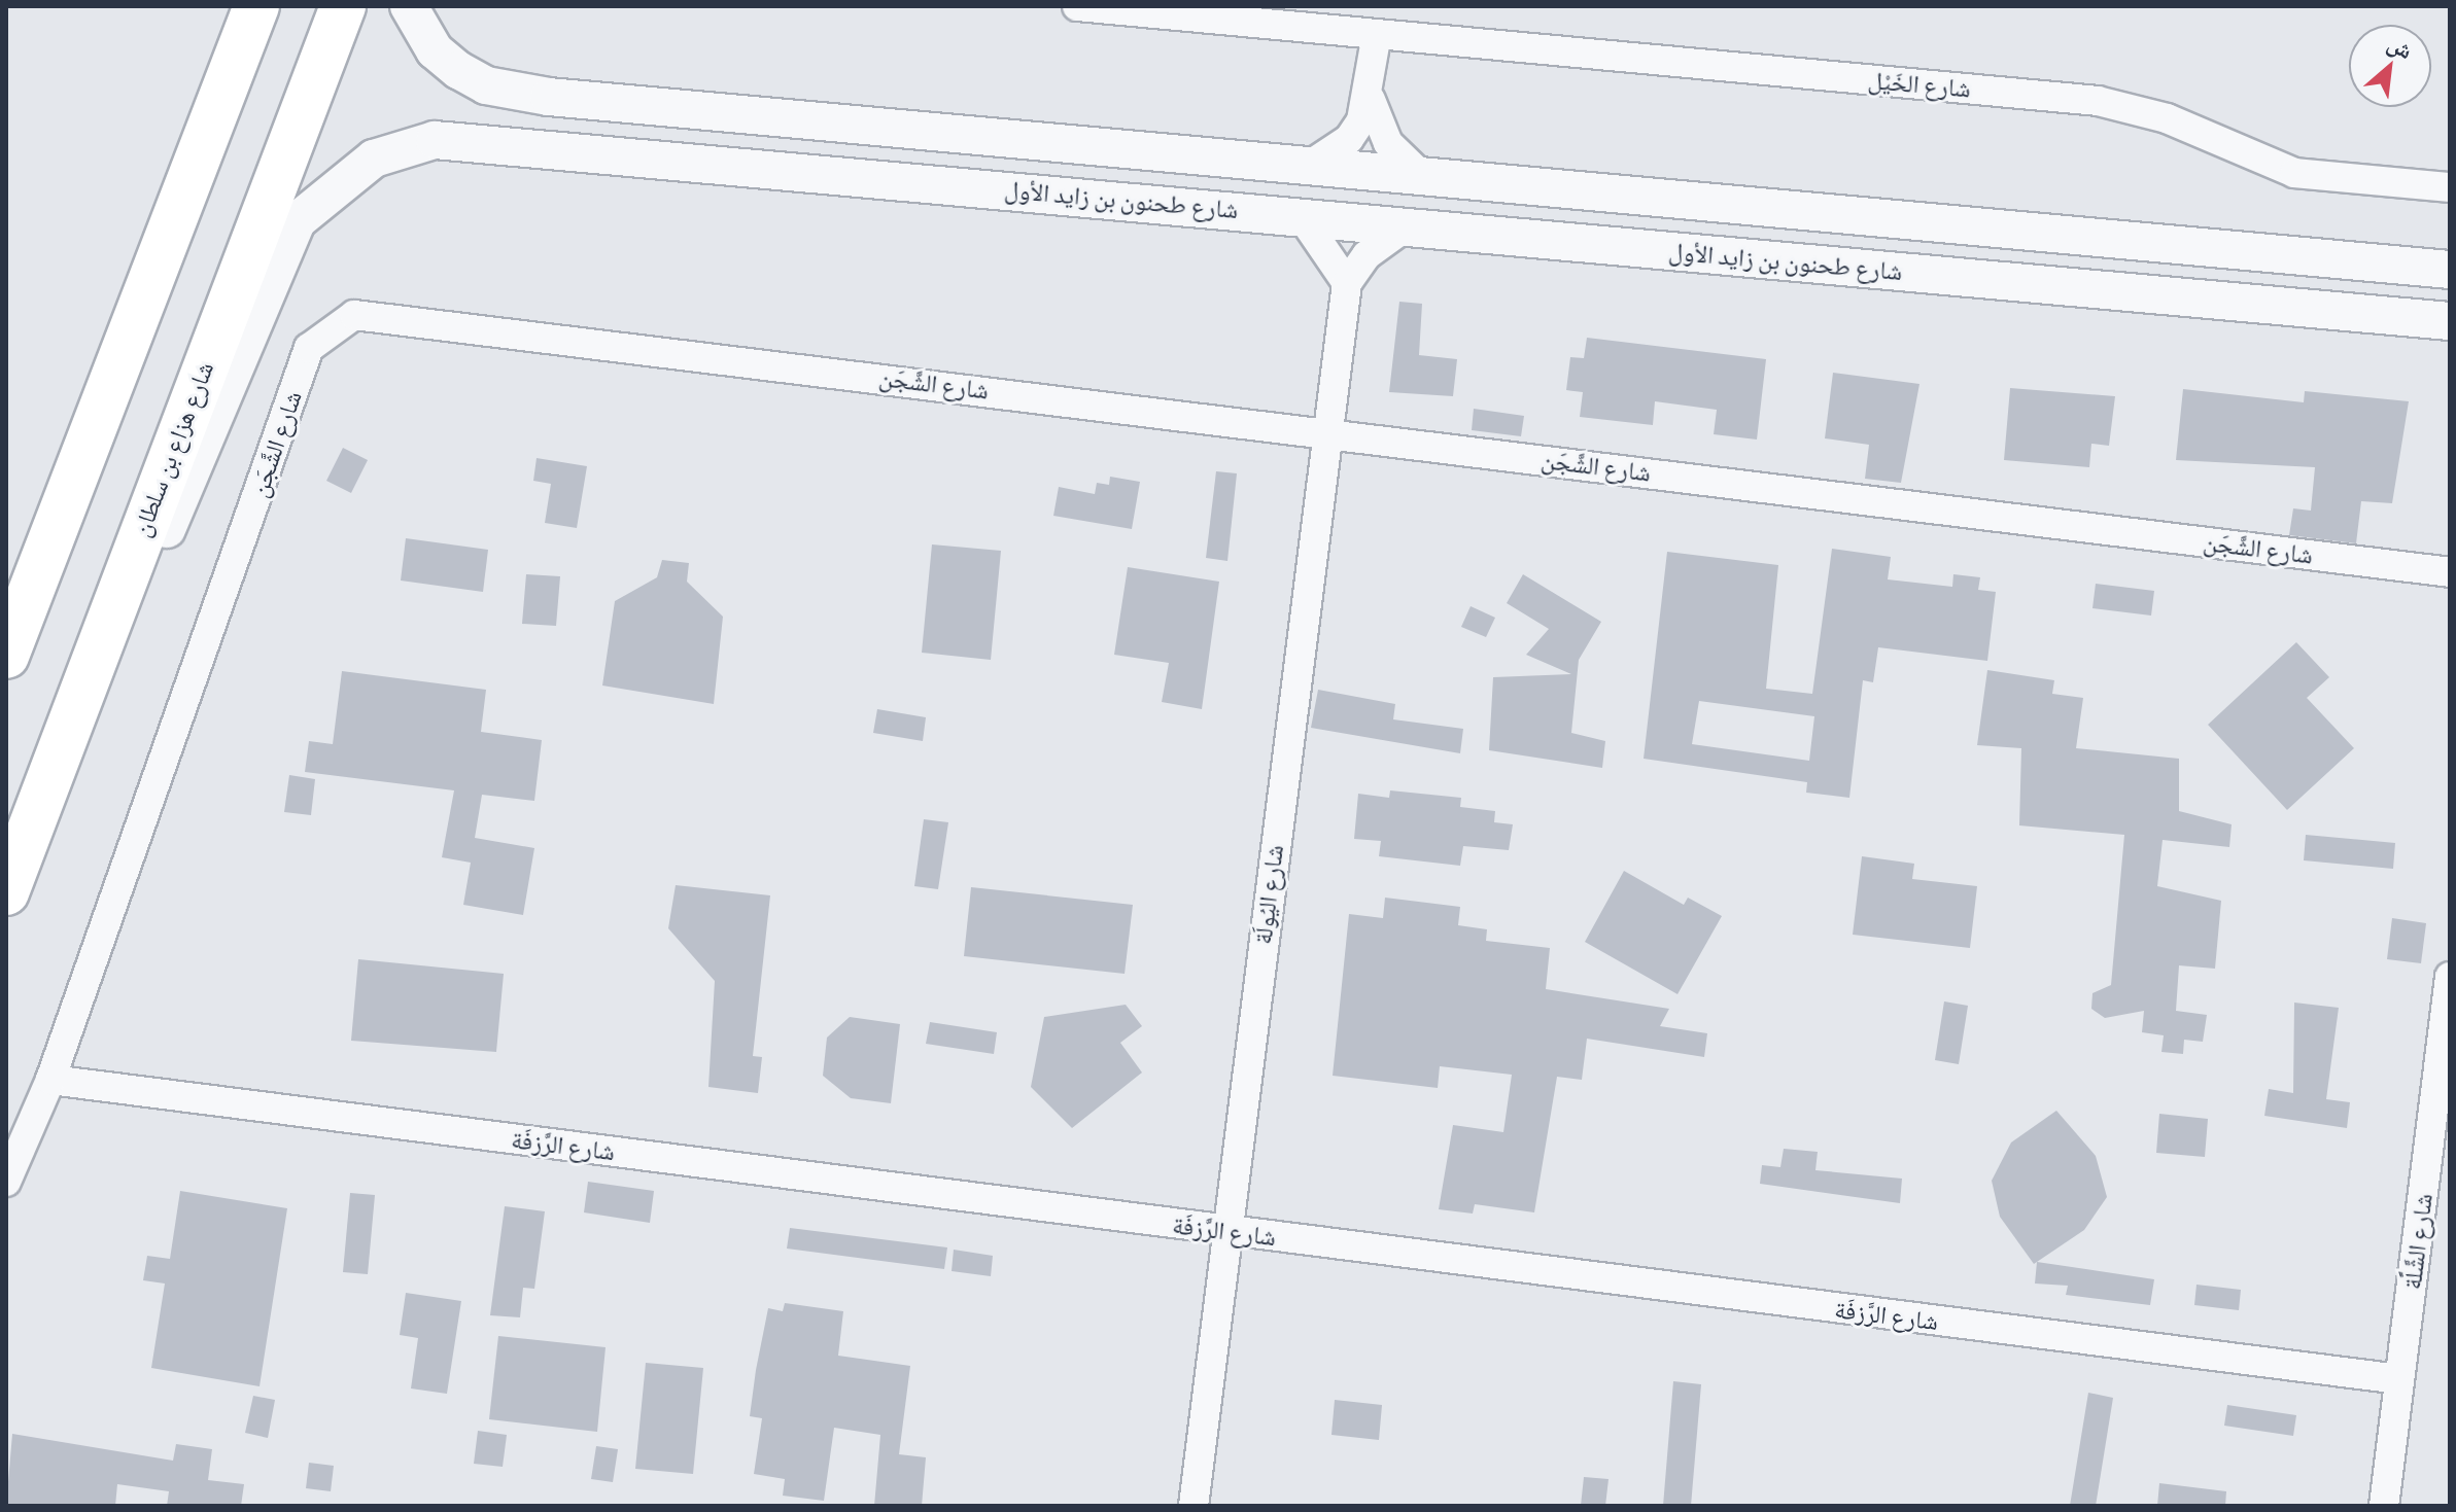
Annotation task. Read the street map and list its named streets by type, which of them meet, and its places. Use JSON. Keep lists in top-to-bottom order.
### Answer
{
  "streets": {
    "main road": ["شارع هزاع بن سلطان"],
    "street": [
      "شارع الخَيْل",
      "شارع طحنون بن زايد الأول",
      "شارع الشَّجَن",
      "شارع اليُولَة",
      "شارع الرَّزفَة",
      "شارع الشَّلَّة"
    ]
  },
  "crossings": [
    ["شارع طحنون بن زايد الأول", "شارع هزاع بن سلطان"],
    ["شارع الشَّجَن", "شارع اليُولَة"],
    ["شارع الشَّجَن", "شارع الرَّزفَة"],
    ["شارع اليُولَة", "شارع الرَّزفَة"],
    ["شارع الرَّزفَة", "شارع الشَّلَّة"]
  ],
  "north": "top right"
}
